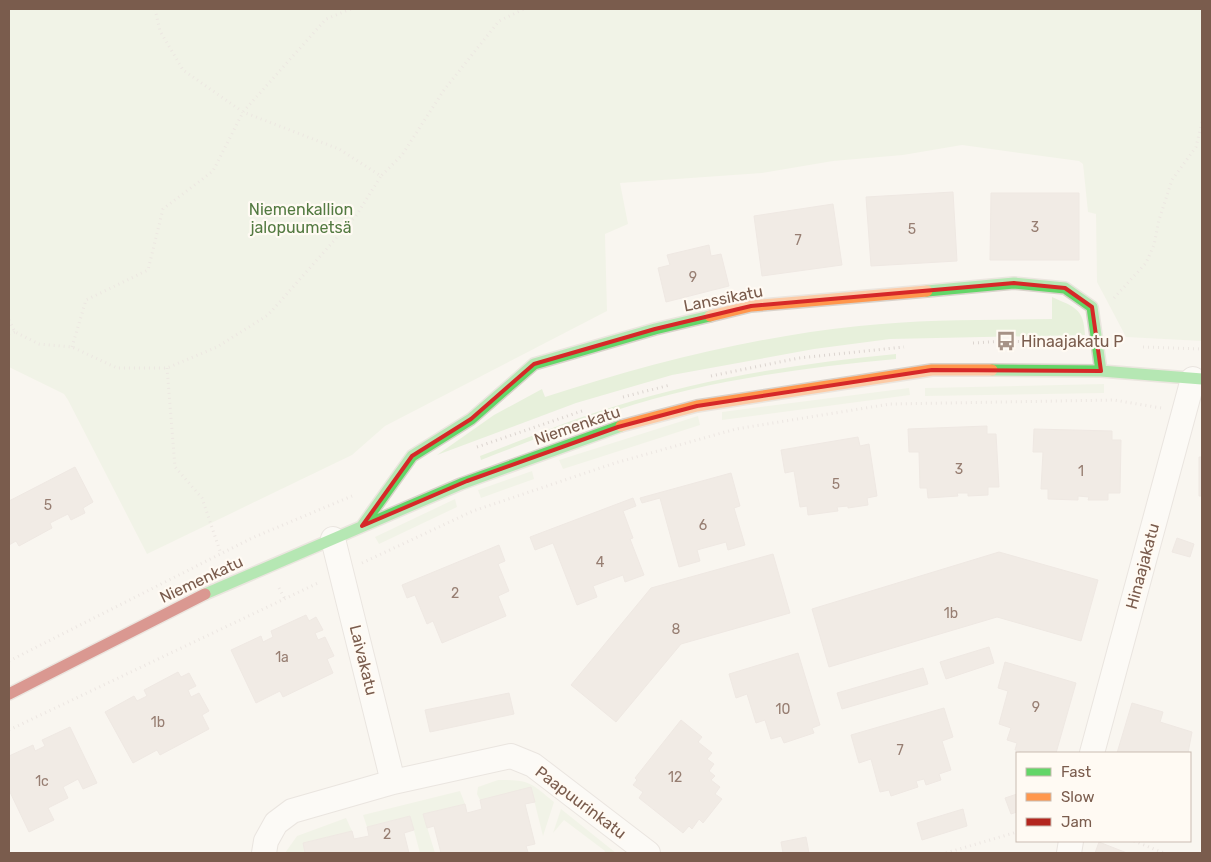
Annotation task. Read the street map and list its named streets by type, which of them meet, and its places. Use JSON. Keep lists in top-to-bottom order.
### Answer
{
  "streets": {
    "street": [
      "Lanssikatu",
      "Niemenkatu",
      "Hinaajakatu",
      "Laivakatu",
      "Paapuurinkatu"
    ]
  },
  "crossings": [
    ["Lanssikatu", "Niemenkatu"],
    ["Niemenkatu", "Hinaajakatu"],
    ["Niemenkatu", "Laivakatu"],
    ["Laivakatu", "Paapuurinkatu"]
  ],
  "parks": ["Niemenkallion jalopuumetsä"],
  "places": {
    "bus stop": ["Hinaajakatu P"]
  },
  "house_numbers": [
    "3",
    "5",
    "7",
    "9",
    "3",
    "1",
    "5",
    "5",
    "6",
    "4",
    "2",
    "1b",
    "8",
    "1a",
    "9",
    "10",
    "1b",
    "7",
    "12",
    "1c",
    "2"
  ],
  "legend": ["Fast", "Slow", "Jam"]
}
